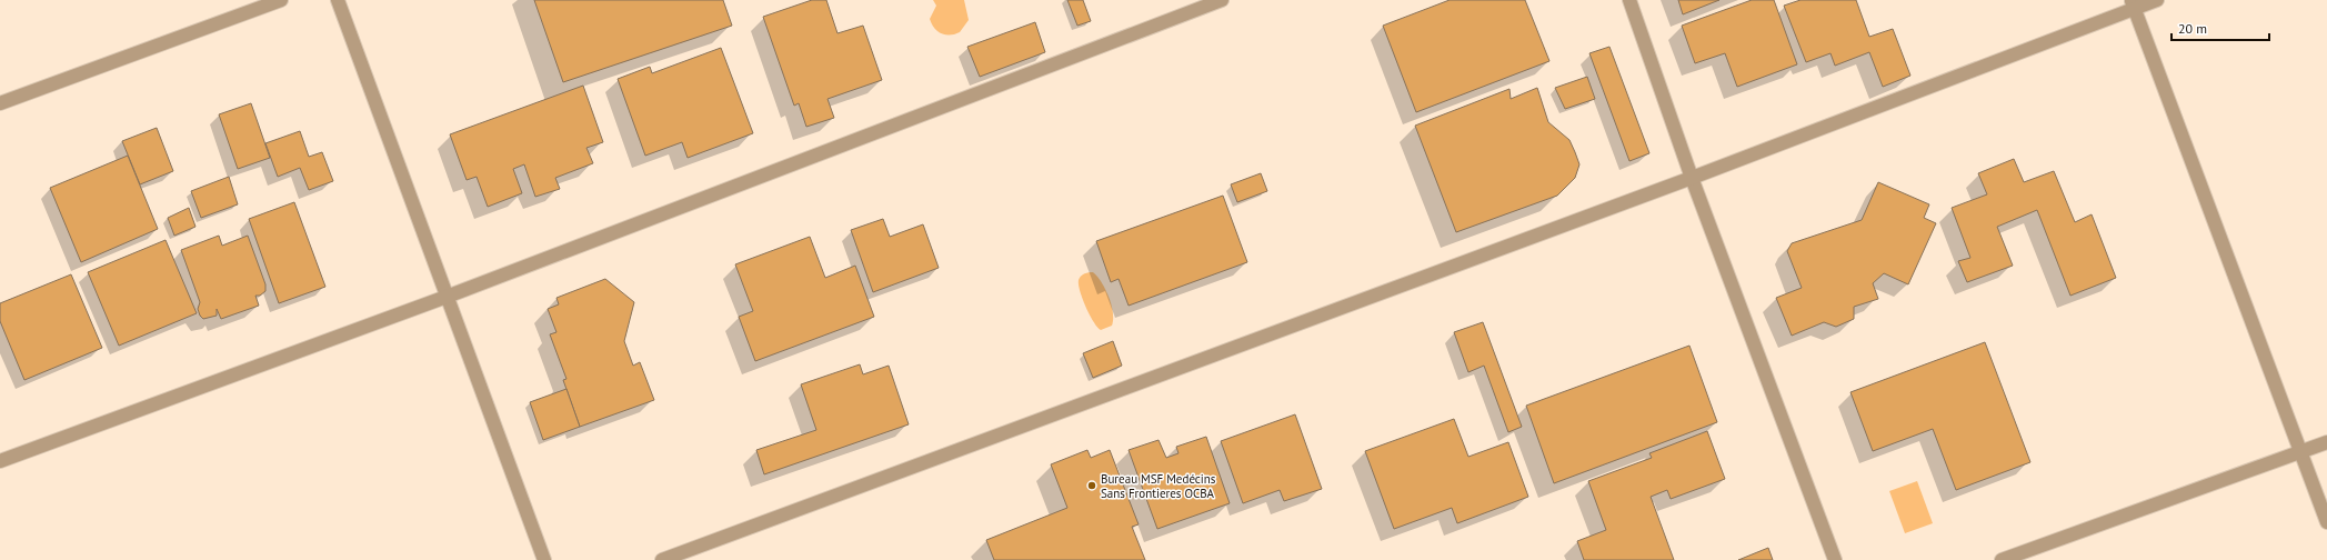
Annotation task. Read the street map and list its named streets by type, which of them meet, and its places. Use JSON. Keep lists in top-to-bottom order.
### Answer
{
  "places": ["Bureau MSF Medécins Sans Frontieres OCBA"],
  "scale_bar": "20 m"
}
